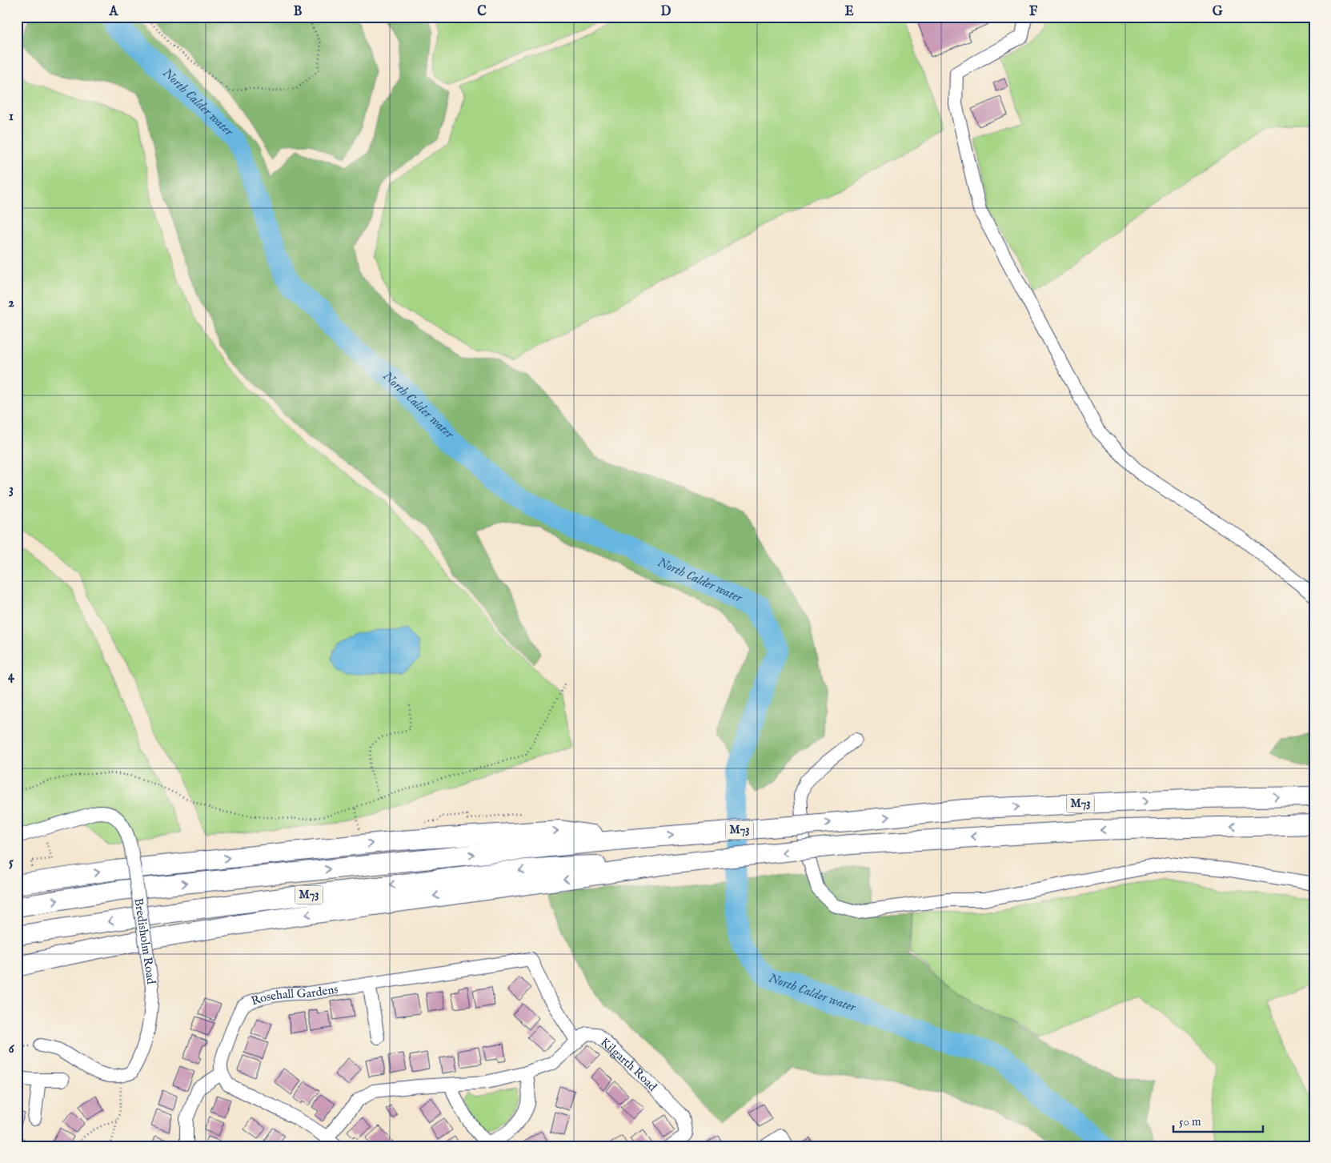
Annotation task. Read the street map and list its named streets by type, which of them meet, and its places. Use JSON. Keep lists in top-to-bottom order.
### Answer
{
  "streets": {
    "highway": ["M73"],
    "street": ["Bredisholm Road", "Rosehall Gardens", "Kilgarth Road"]
  },
  "crossings": [
    ["Rosehall Gardens", "Kilgarth Road"]
  ],
  "water": ["North Calder water"],
  "scale_bar": "50 m",
  "grid": {
    "columns": [
      "A",
      "B",
      "C",
      "D",
      "E",
      "F",
      "G"
    ],
    "rows": [
      "1",
      "2",
      "3",
      "4",
      "5",
      "6"
    ]
  }
}
